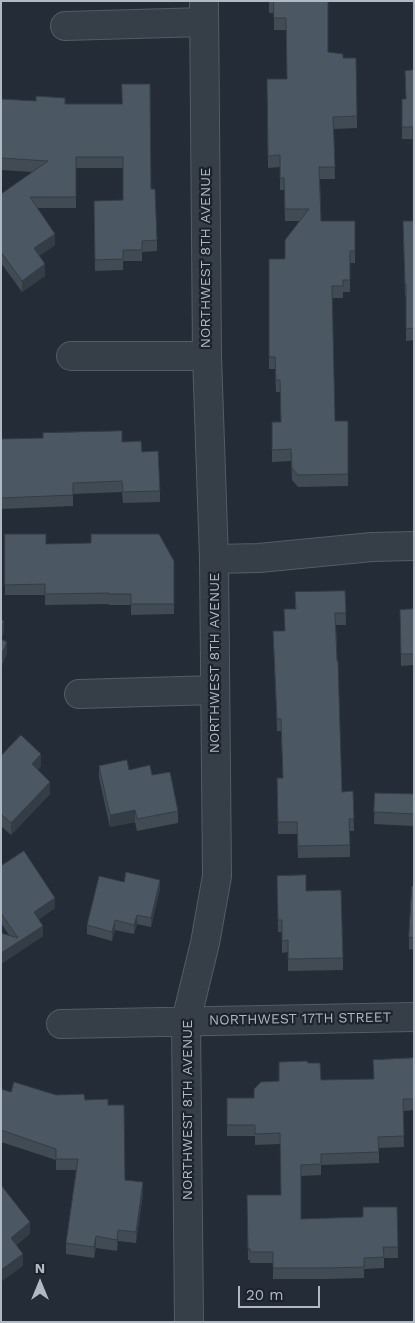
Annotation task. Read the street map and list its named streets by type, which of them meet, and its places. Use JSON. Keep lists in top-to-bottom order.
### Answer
{
  "streets": {
    "street": ["NORTHWEST 8TH AVENUE", "NORTHWEST 17TH STREET"]
  },
  "crossings": [
    ["NORTHWEST 8TH AVENUE", "NORTHWEST 17TH STREET"]
  ],
  "scale_bar": "20 m",
  "north": "top"
}
